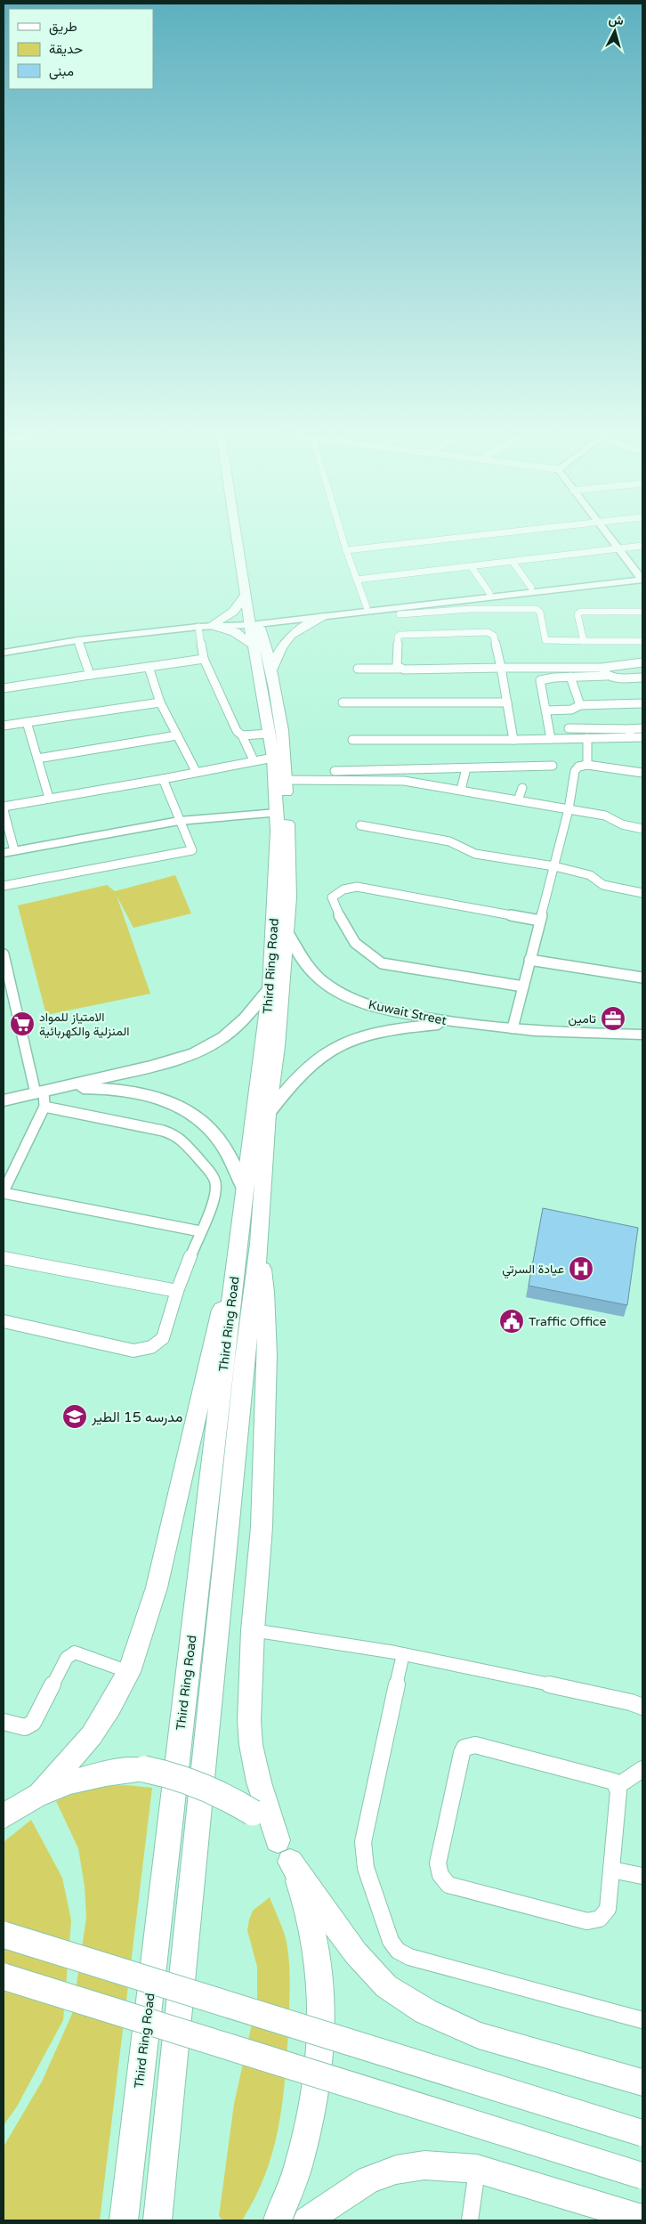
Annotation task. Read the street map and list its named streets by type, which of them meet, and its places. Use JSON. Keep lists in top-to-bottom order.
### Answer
{
  "streets": {
    "highway": ["Third Ring Road"],
    "main road": ["Kuwait Street"]
  },
  "crossings": [
    ["Third Ring Road", "Kuwait Street"]
  ],
  "places": {
    "office": ["تامين"],
    "supermarket": ["الامتياز للمواد المنزلية والكهربائية"],
    "hospital": ["عيادة السرتي"],
    "public building": ["Traffic Office"],
    "school or university": ["مدرسه 15 الطير"]
  },
  "legend": ["طريق", "حديقة", "مبنى"],
  "north": "top"
}
